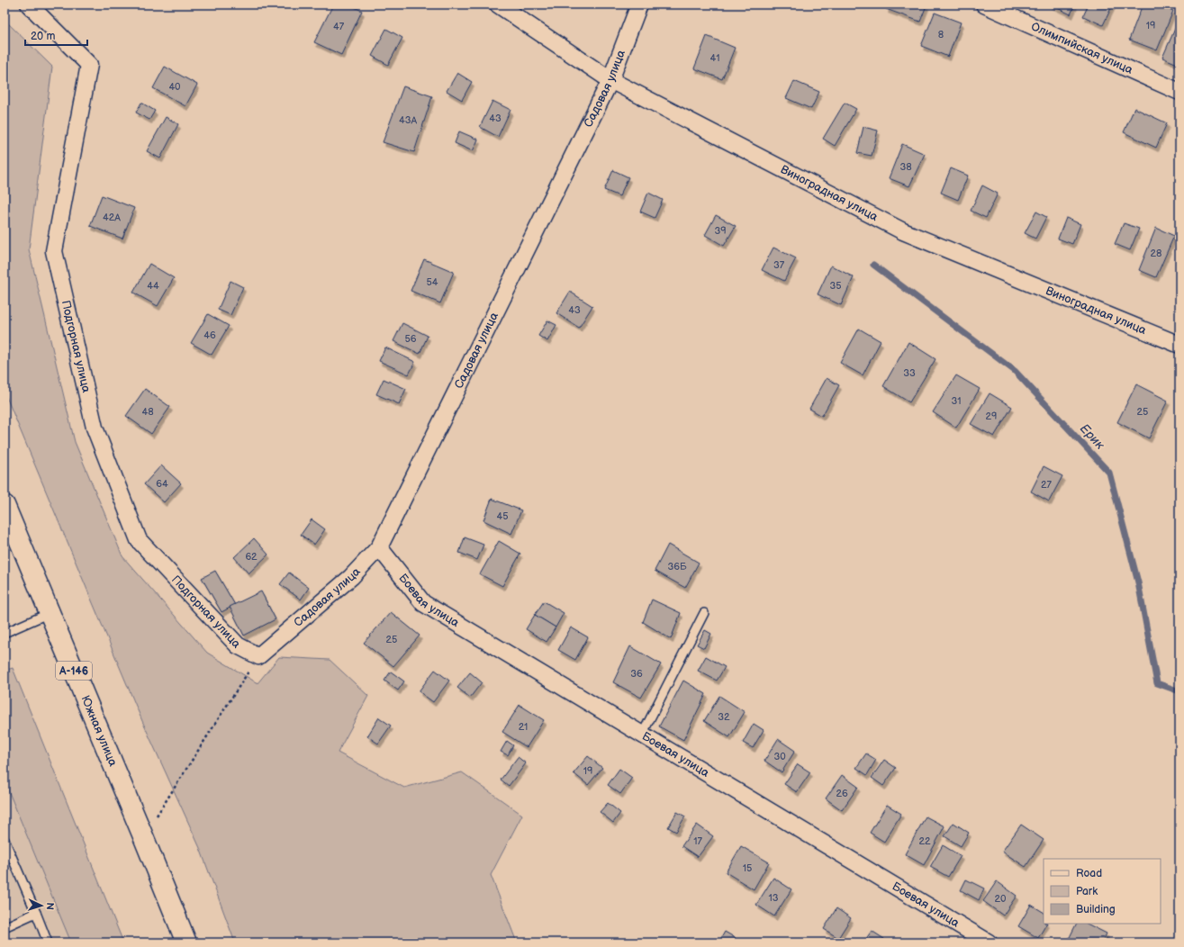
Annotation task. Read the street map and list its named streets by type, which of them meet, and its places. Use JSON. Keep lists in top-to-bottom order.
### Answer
{
  "streets": {
    "highway": ["А-146", "Южная улица"],
    "street": [
      "Олимпийская улица",
      "Садовая улица",
      "Виноградная улица",
      "Подгорная улица",
      "Боевая улица"
    ]
  },
  "crossings": [
    ["Садовая улица", "Виноградная улица"],
    ["Садовая улица", "Подгорная улица"],
    ["Садовая улица", "Боевая улица"],
    ["А-146", "Южная улица"]
  ],
  "water": ["Ерик"],
  "house_numbers": [
    "19",
    "47",
    "8",
    "41",
    "40",
    "43",
    "43А",
    "38",
    "42А",
    "39",
    "28",
    "37",
    "54",
    "44",
    "35",
    "43",
    "46",
    "56",
    "33",
    "31",
    "48",
    "25",
    "29",
    "64",
    "27",
    "45",
    "62",
    "36Б",
    "25",
    "36",
    "32",
    "21",
    "30",
    "19",
    "26",
    "17",
    "22",
    "15",
    "13",
    "20"
  ],
  "legend": ["Road", "Park", "Building"],
  "scale_bar": "20 m",
  "north": "right"
}
